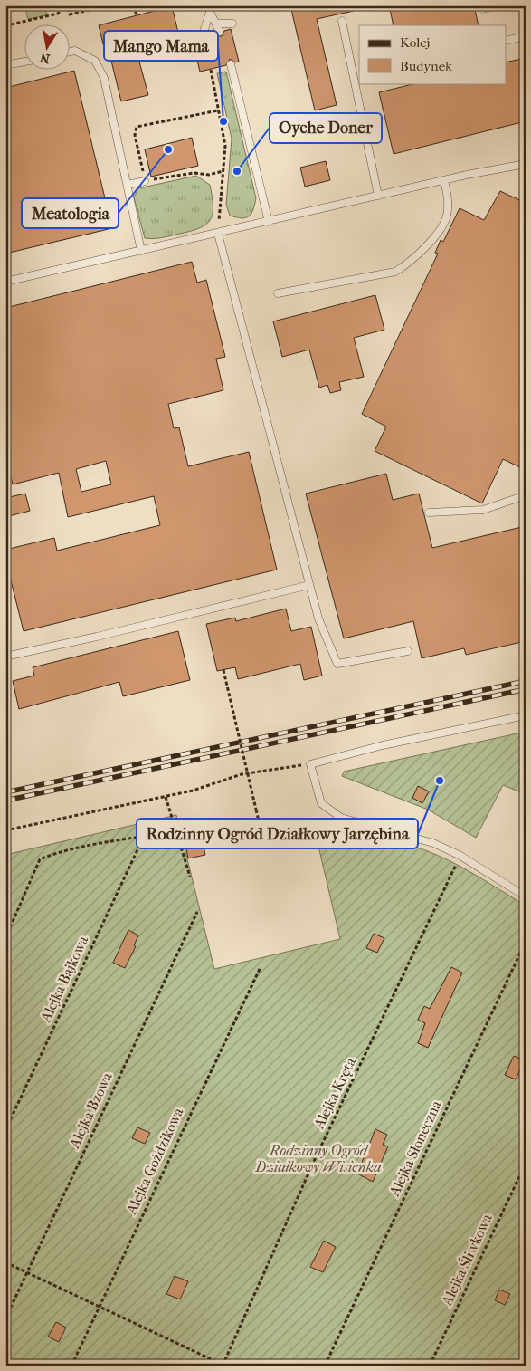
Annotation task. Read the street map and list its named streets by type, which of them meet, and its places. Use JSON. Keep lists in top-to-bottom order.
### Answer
{
  "streets": {
    "path": [
      "Alejka Bajkowa",
      "Alejka Kręta",
      "Alejka Bzowa",
      "Alejka Słoneczna",
      "Alejka Gożdzikowa",
      "Alejka Śliwkowa"
    ]
  },
  "parks": ["Rodzinny Ogród Działkowy Wisienka"],
  "places": [
    "Mango Mama",
    "Meatologia",
    "Oyche Doner",
    "Rodzinny Ogród Działkowy Jarzębina"
  ],
  "legend": ["Kolej", "Budynek"],
  "north": "bottom"
}
